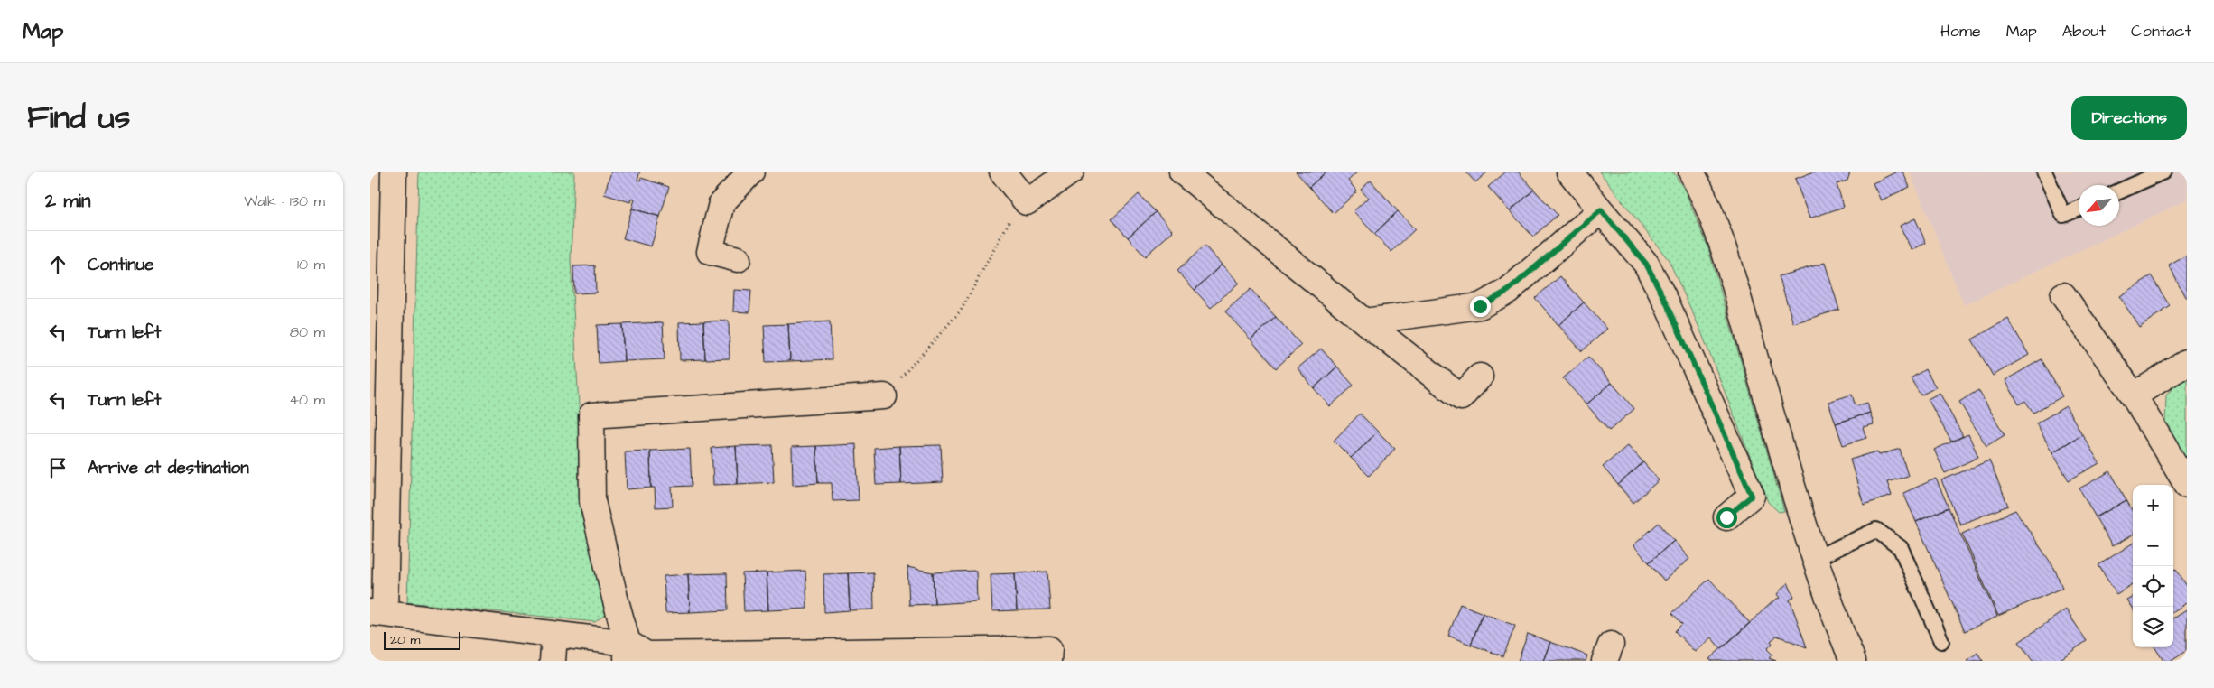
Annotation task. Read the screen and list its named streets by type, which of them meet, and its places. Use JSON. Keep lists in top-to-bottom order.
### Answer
{
  "scale_bar": "20 m",
  "north": "bottom left",
  "page": {
    "header": "Map",
    "nav": [
      "Home",
      "Map",
      "About",
      "Contact"
    ],
    "title": "Find us",
    "buttons": "Directions",
    "heading": ["2 min", "Walk · 130 m"],
    "list": [
      ["Continue", "10 m"],
      ["Turn left", "80 m"],
      ["Turn left", "40 m"],
      "Arrive at destination"
    ],
    "map_buttons": ["+", "−"],
    "scale": "20 m"
  }
}
